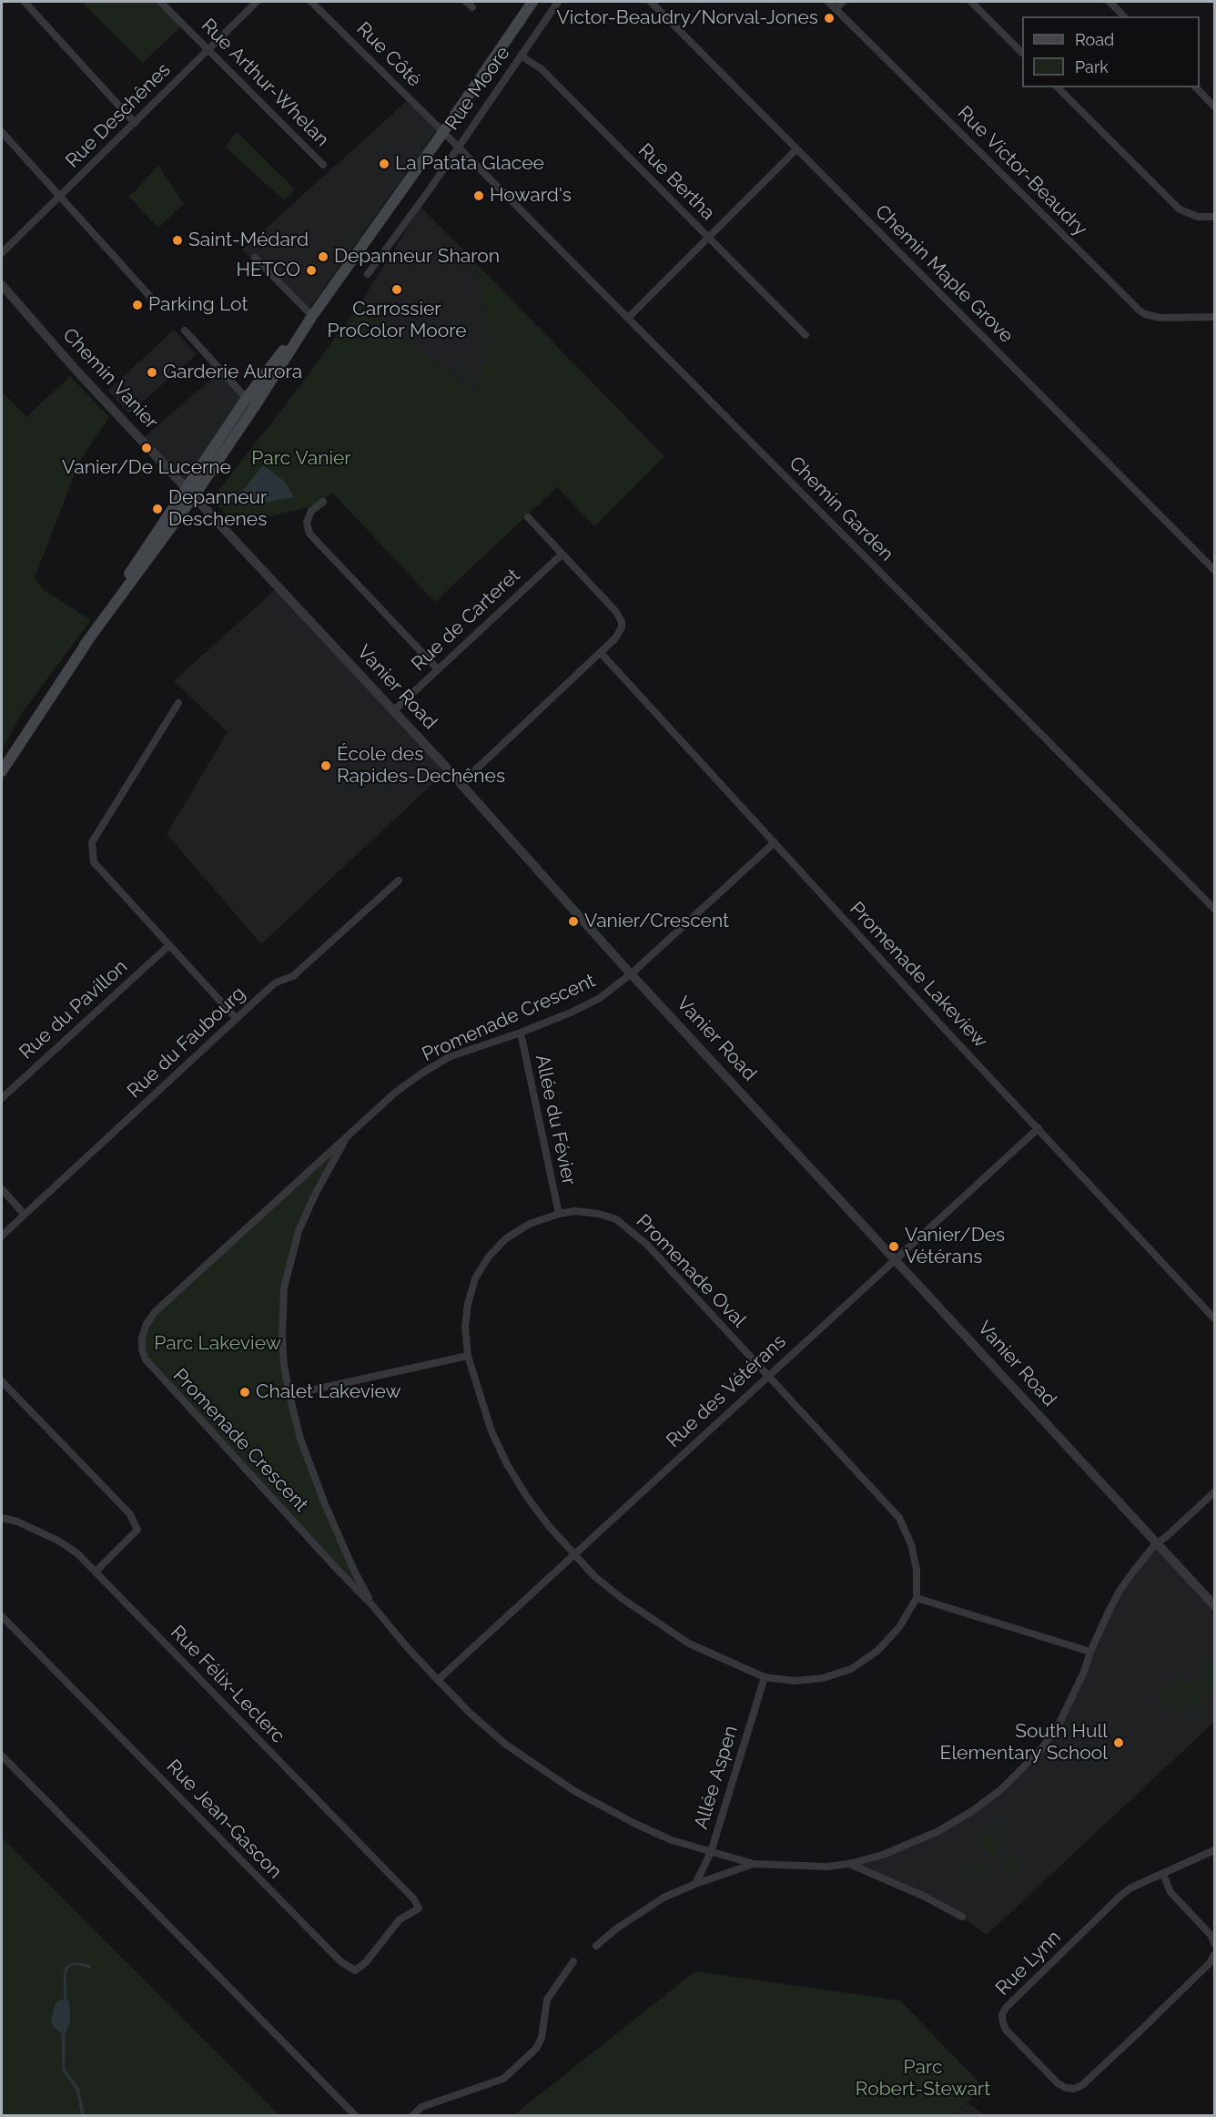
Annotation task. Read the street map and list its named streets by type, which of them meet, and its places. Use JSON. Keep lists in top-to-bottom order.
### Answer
{
  "streets": {
    "street": [
      "Rue Côté",
      "Rue Arthur-Whelan",
      "Rue Moore",
      "Rue Deschênes",
      "Rue Victor-Beaudry",
      "Rue Bertha",
      "Chemin Maple Grove",
      "Chemin Vanier",
      "Chemin Garden",
      "Rue de Carteret",
      "Vanier Road",
      "Promenade Lakeview",
      "Rue du Pavillon",
      "Promenade Crescent",
      "Rue du Faubourg",
      "Allée du Févier",
      "Promenade Oval",
      "Rue des Vétérans",
      "Rue Félix-Leclerc",
      "Allée Aspen",
      "Rue Jean-Gascon",
      "Rue Lynn"
    ]
  },
  "crossings": [
    ["Rue Côté", "Chemin Garden"],
    ["Rue Arthur-Whelan", "Rue Deschênes"],
    ["Rue Moore", "Rue Bertha"],
    ["Rue Moore", "Chemin Garden"],
    ["Chemin Vanier", "Vanier Road"],
    ["Rue de Carteret", "Vanier Road"],
    ["Vanier Road", "Promenade Crescent"],
    ["Vanier Road", "Rue des Vétérans"],
    ["Promenade Lakeview", "Promenade Crescent"],
    ["Promenade Lakeview", "Rue des Vétérans"],
    ["Promenade Crescent", "Allée du Févier"],
    ["Promenade Crescent", "Rue des Vétérans"],
    ["Promenade Crescent", "Allée Aspen"],
    ["Allée du Févier", "Promenade Oval"],
    ["Promenade Oval", "Rue des Vétérans"],
    ["Promenade Oval", "Allée Aspen"],
    ["Rue Félix-Leclerc", "Rue Jean-Gascon"]
  ],
  "parks": ["Parc Vanier", "Parc Lakeview", "Parc Robert-Stewart"],
  "places": [
    "Victor-Beaudry/Norval-Jones",
    "La Patata Glacee",
    "Howard's",
    "Saint-Médard",
    "Depanneur Sharon",
    "HETCO",
    "Carrossier ProColor Moore",
    "Parking Lot",
    "Garderie Aurora",
    "Vanier/De Lucerne",
    "Depanneur Deschenes",
    "École des Rapides-Dechênes",
    "Vanier/Crescent",
    "Vanier/Des Vétérans",
    "Chalet Lakeview",
    "South Hull Elementary School"
  ],
  "legend": ["Road", "Park"]
}
